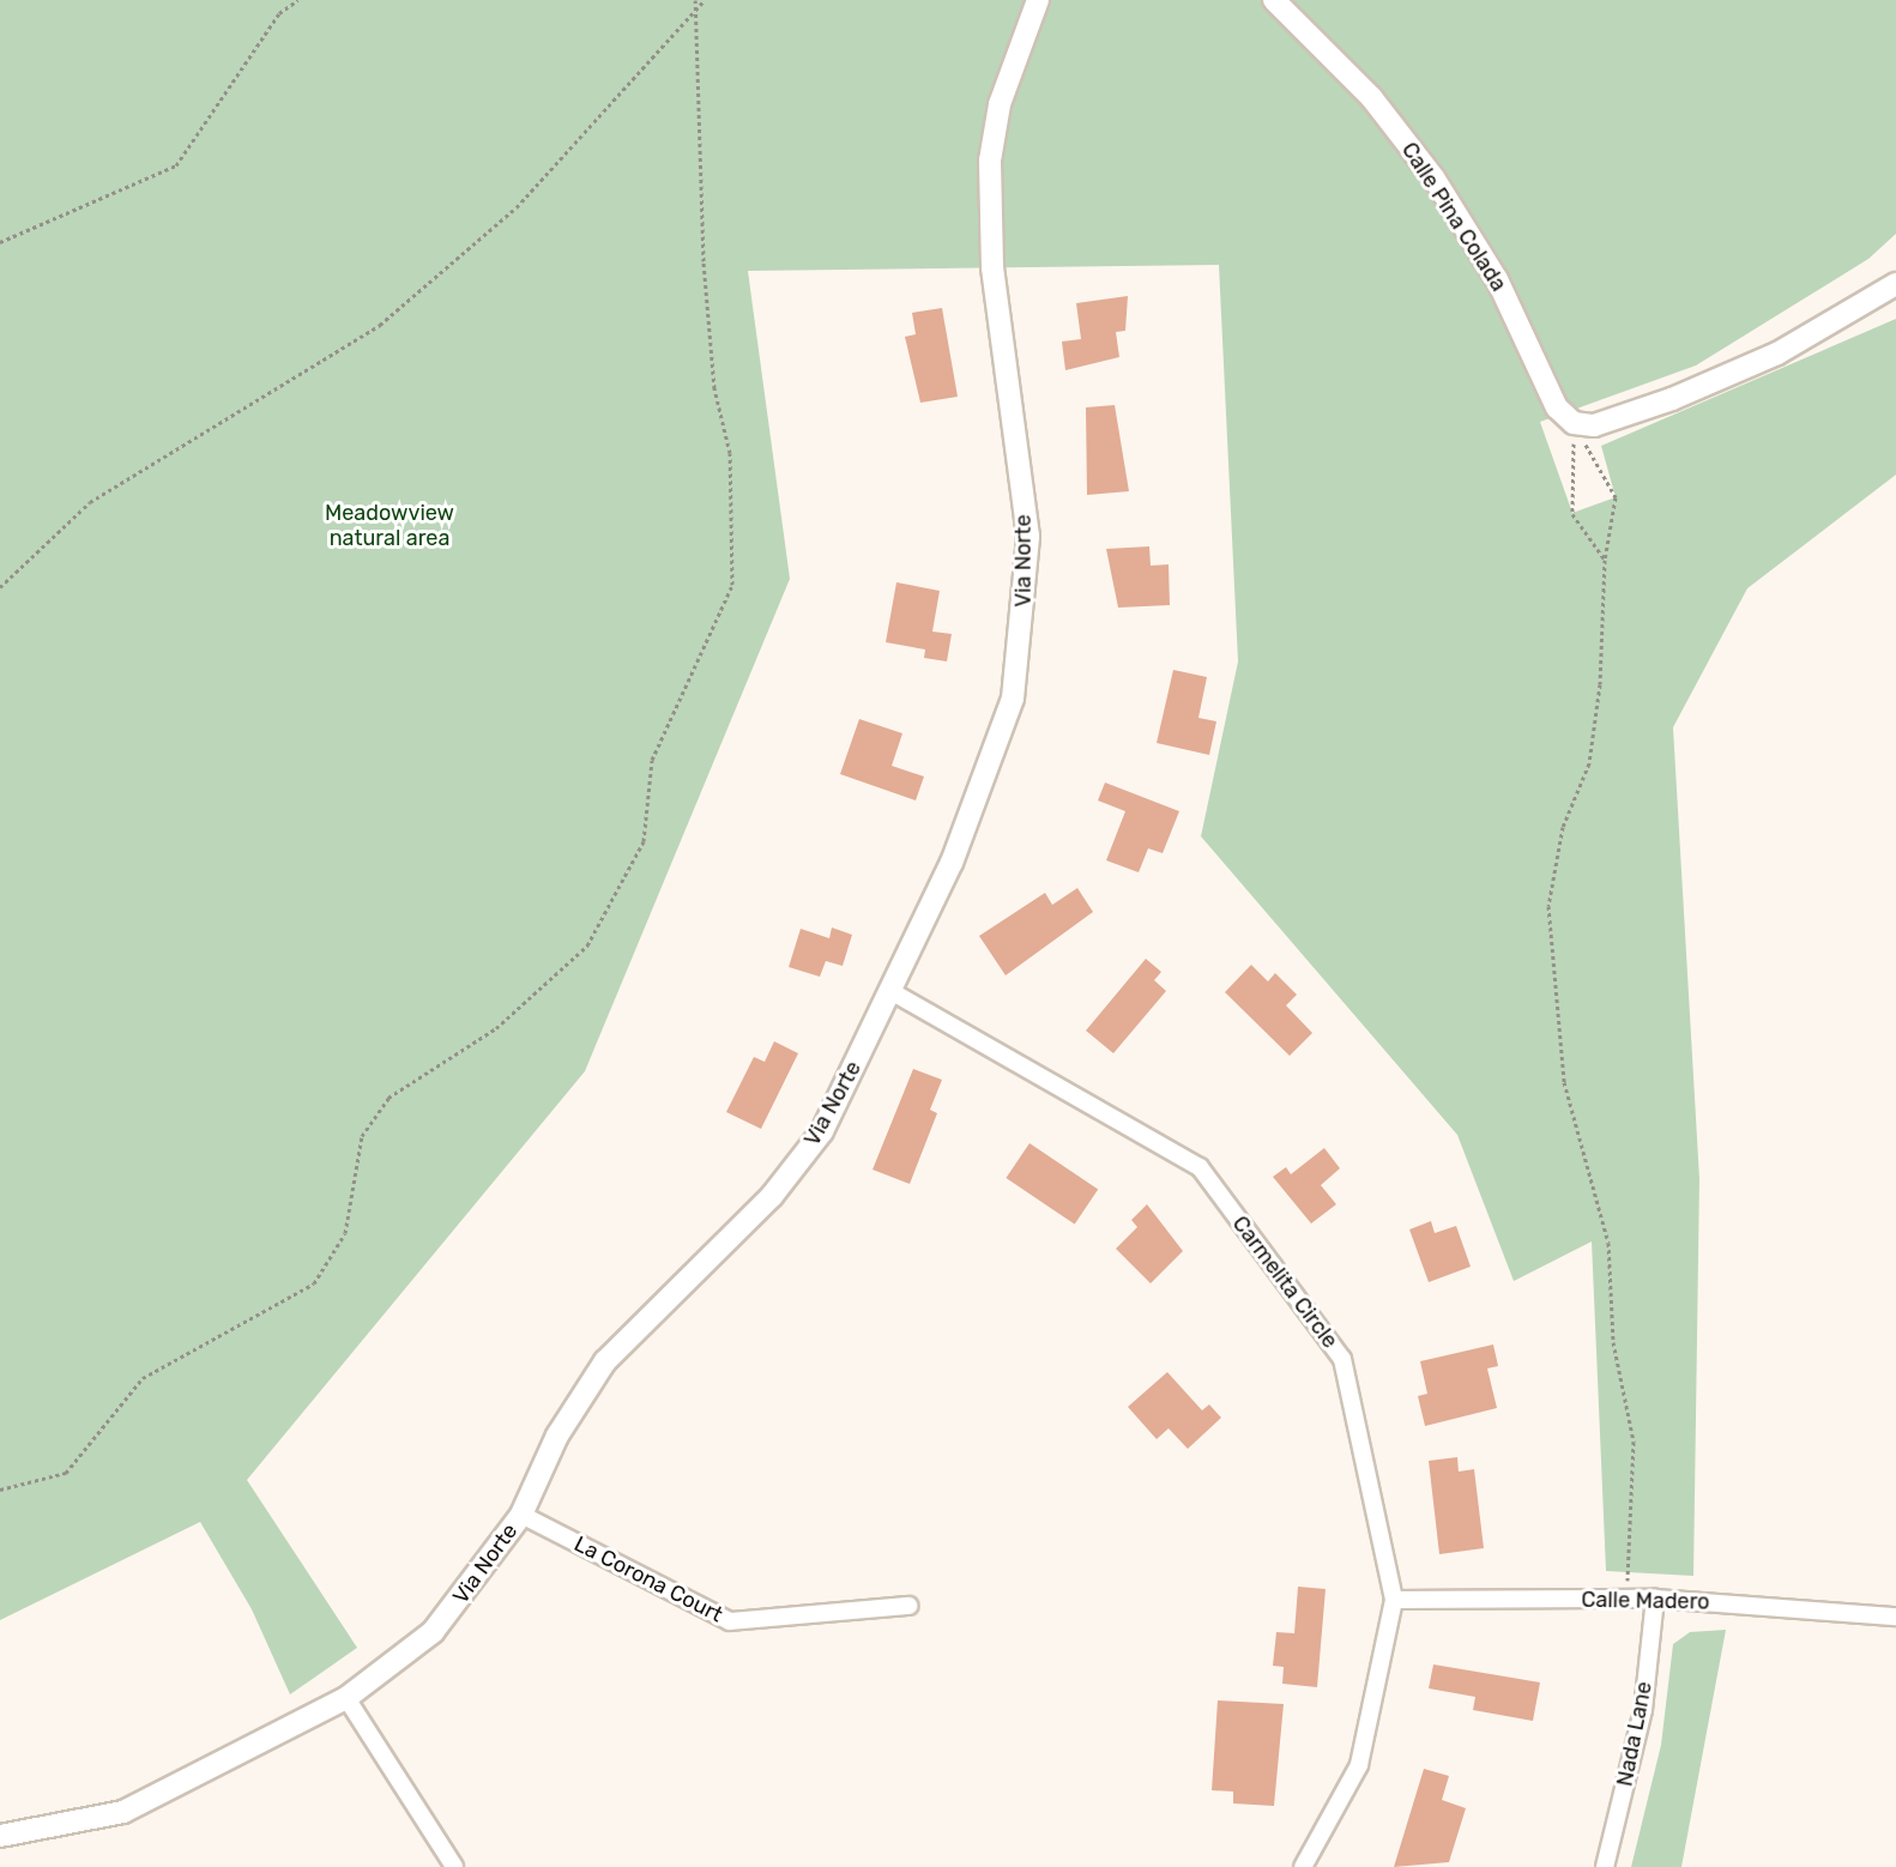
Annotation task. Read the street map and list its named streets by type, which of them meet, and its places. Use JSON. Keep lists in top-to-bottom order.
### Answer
{
  "streets": {
    "street": [
      "Calle Pina Colada",
      "Via Norte",
      "Carmelita Circle",
      "La Corona Court",
      "Calle Madero",
      "Nada Lane"
    ]
  },
  "crossings": [
    ["Via Norte", "Carmelita Circle"],
    ["Via Norte", "La Corona Court"],
    ["Carmelita Circle", "Calle Madero"],
    ["Calle Madero", "Nada Lane"]
  ],
  "parks": ["Meadowview natural area"]
}
